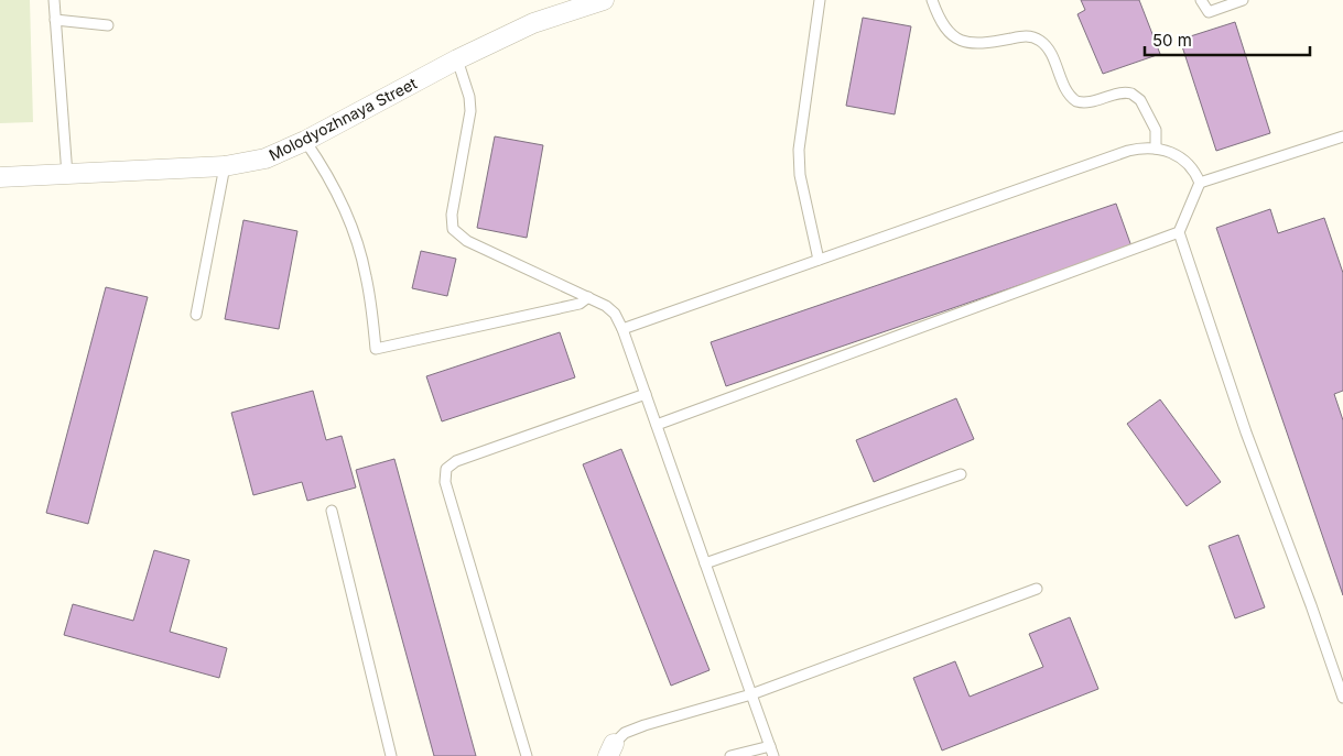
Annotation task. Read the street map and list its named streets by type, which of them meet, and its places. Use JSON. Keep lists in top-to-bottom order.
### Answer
{
  "streets": {
    "street": ["Molodyozhnaya Street"]
  },
  "scale_bar": "50 m"
}
